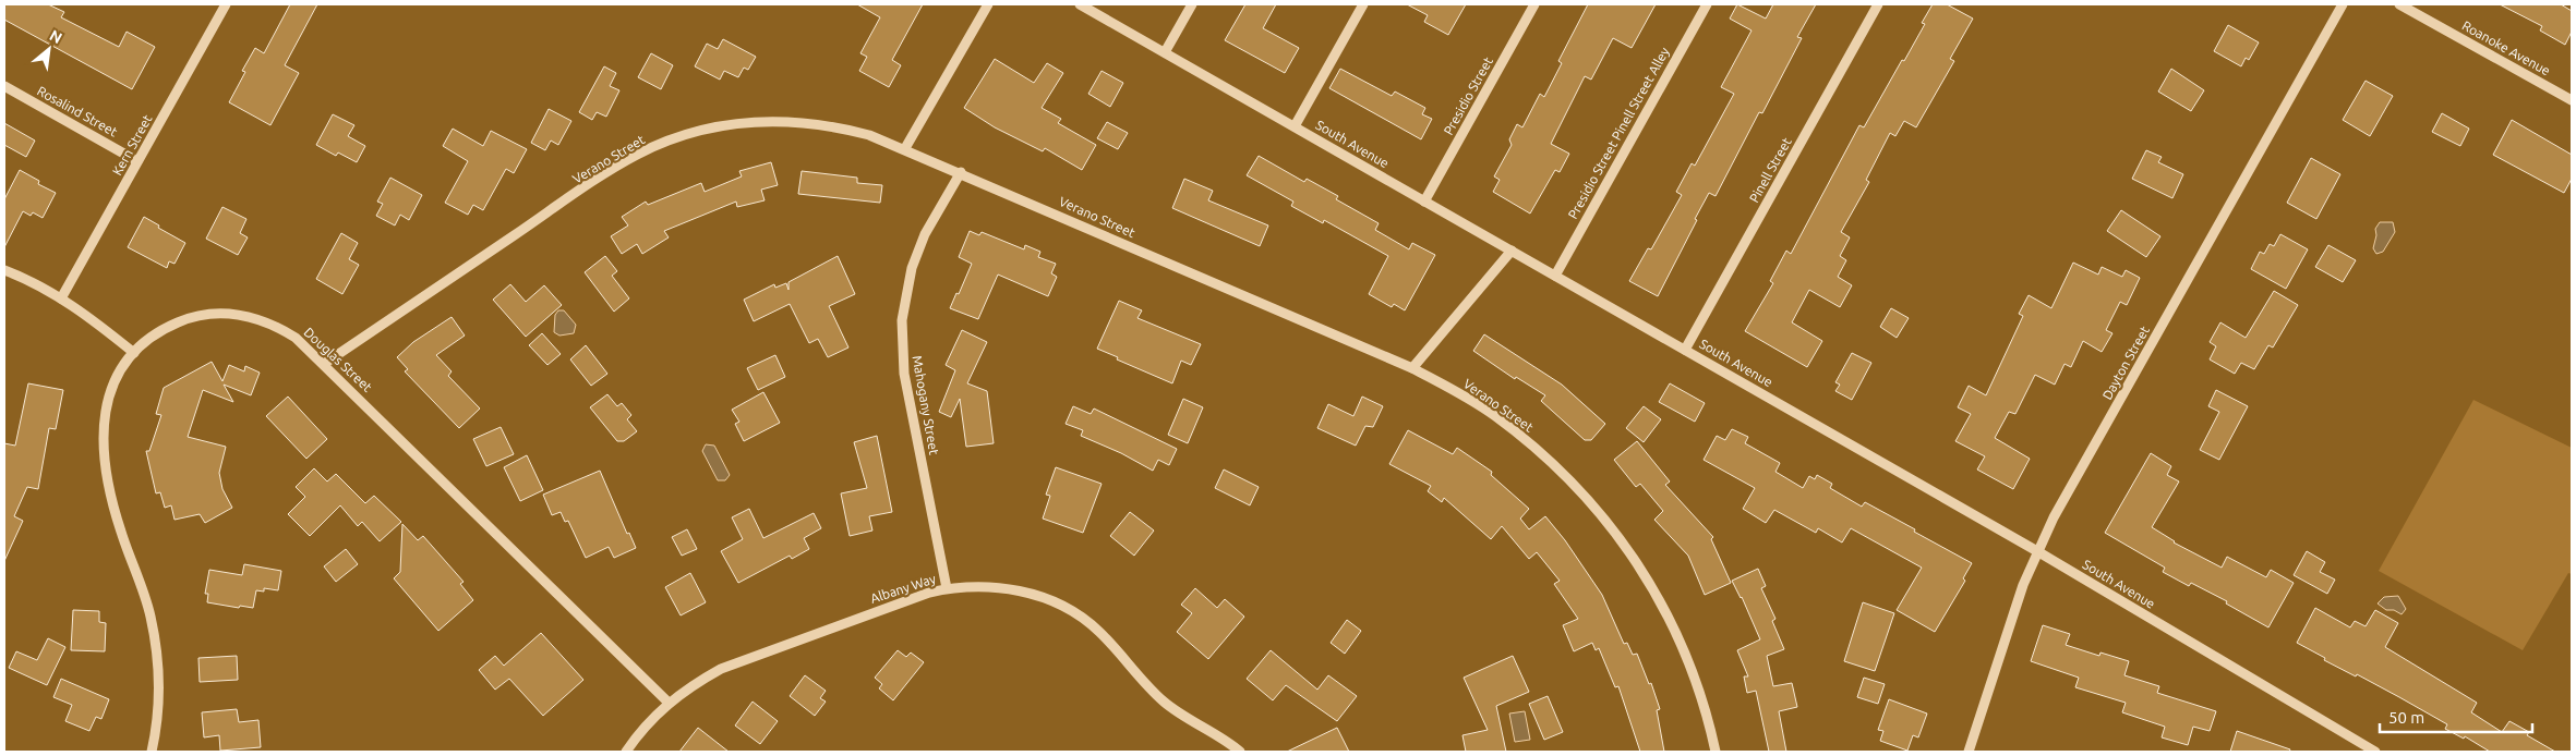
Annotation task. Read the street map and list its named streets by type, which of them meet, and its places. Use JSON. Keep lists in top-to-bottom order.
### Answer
{
  "streets": {
    "street": [
      "Roanoke Avenue",
      "Presidio Street",
      "Rosalind Street",
      "Presidio Street Pinell Street Alley",
      "South Avenue",
      "Kern Street",
      "Verano Street",
      "Pinell Street",
      "Douglas Street",
      "Dayton Street",
      "Mahogany Street",
      "Albany Way"
    ]
  },
  "crossings": [
    ["Presidio Street", "South Avenue"],
    ["Rosalind Street", "Kern Street"],
    ["Presidio Street Pinell Street Alley", "South Avenue"],
    ["South Avenue", "Pinell Street"],
    ["South Avenue", "Dayton Street"],
    ["Verano Street", "Douglas Street"],
    ["Verano Street", "Mahogany Street"],
    ["Douglas Street", "Albany Way"],
    ["Mahogany Street", "Albany Way"]
  ],
  "scale_bar": "50 m",
  "north": "top right"
}
